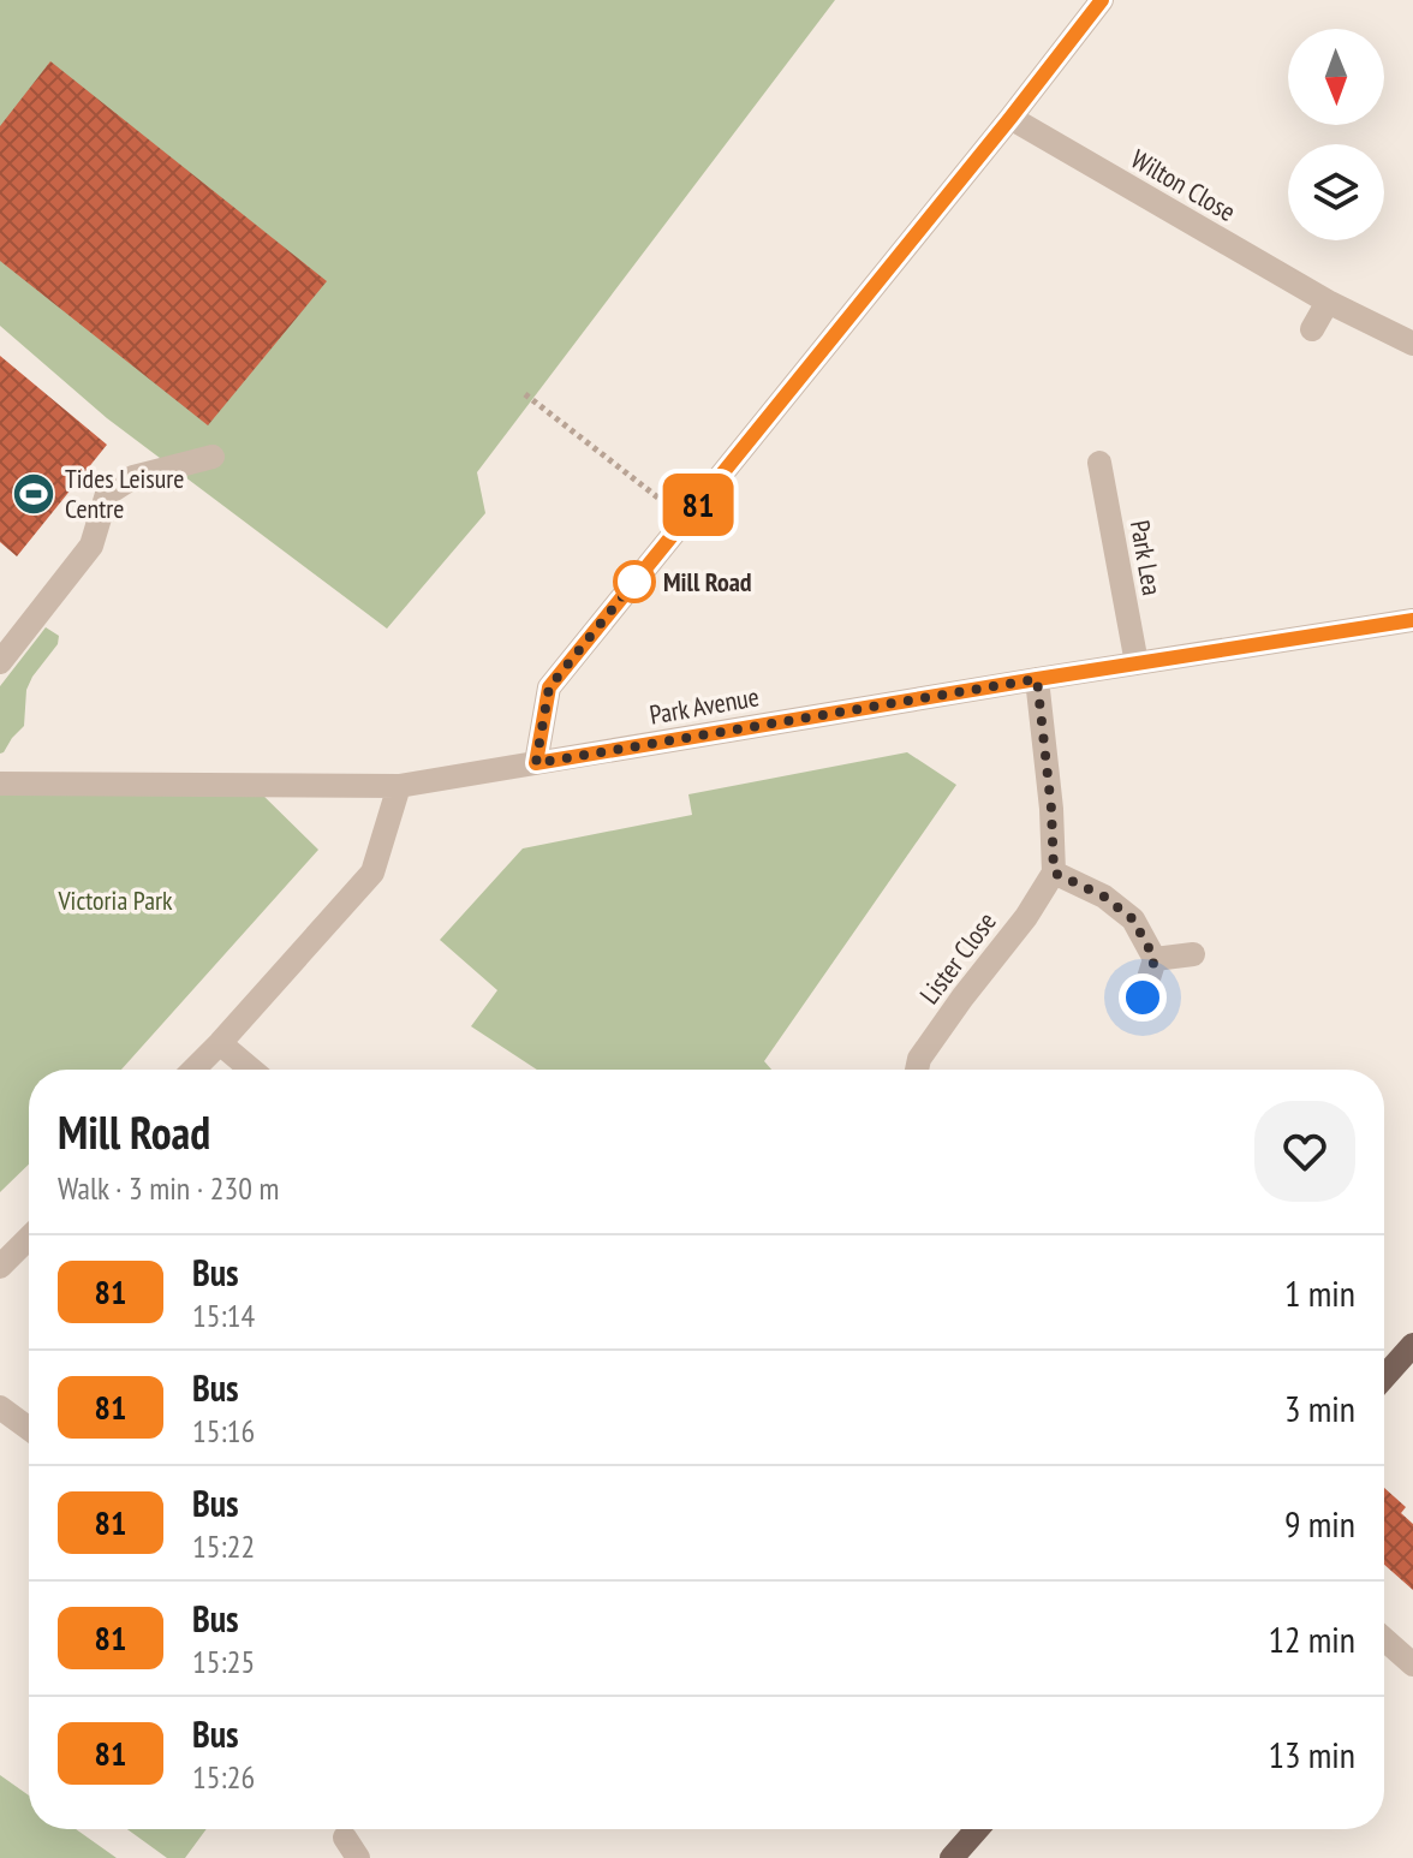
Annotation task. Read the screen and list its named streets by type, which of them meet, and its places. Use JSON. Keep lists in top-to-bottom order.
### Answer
{
  "streets": {
    "street": [
      "Wilton Close",
      "Park Lea",
      "Park Avenue",
      "Lister Close"
    ]
  },
  "crossings": [
    ["Park Lea", "Park Avenue"]
  ],
  "parks": ["Victoria Park"],
  "places": {
    "sports": ["Tides Leisure Centre"],
    "other": ["Mill Road"]
  },
  "lines": ["bus line 81"],
  "north": "bottom",
  "page": {
    "on_map": "81",
    "heading": ["Mill Road", "Walk · 3 min · 230 m"],
    "list": [
      {
        "mark": "81",
        "name": "Bus",
        "note": "15:14",
        "value": "1 min"
      },
      {
        "mark": "81",
        "name": "Bus",
        "note": "15:16",
        "value": "3 min"
      },
      {
        "mark": "81",
        "name": "Bus",
        "note": "15:22",
        "value": "9 min"
      },
      {
        "mark": "81",
        "name": "Bus",
        "note": "15:25",
        "value": "12 min"
      },
      {
        "mark": "81",
        "name": "Bus",
        "note": "15:26",
        "value": "13 min"
      }
    ]
  }
}
